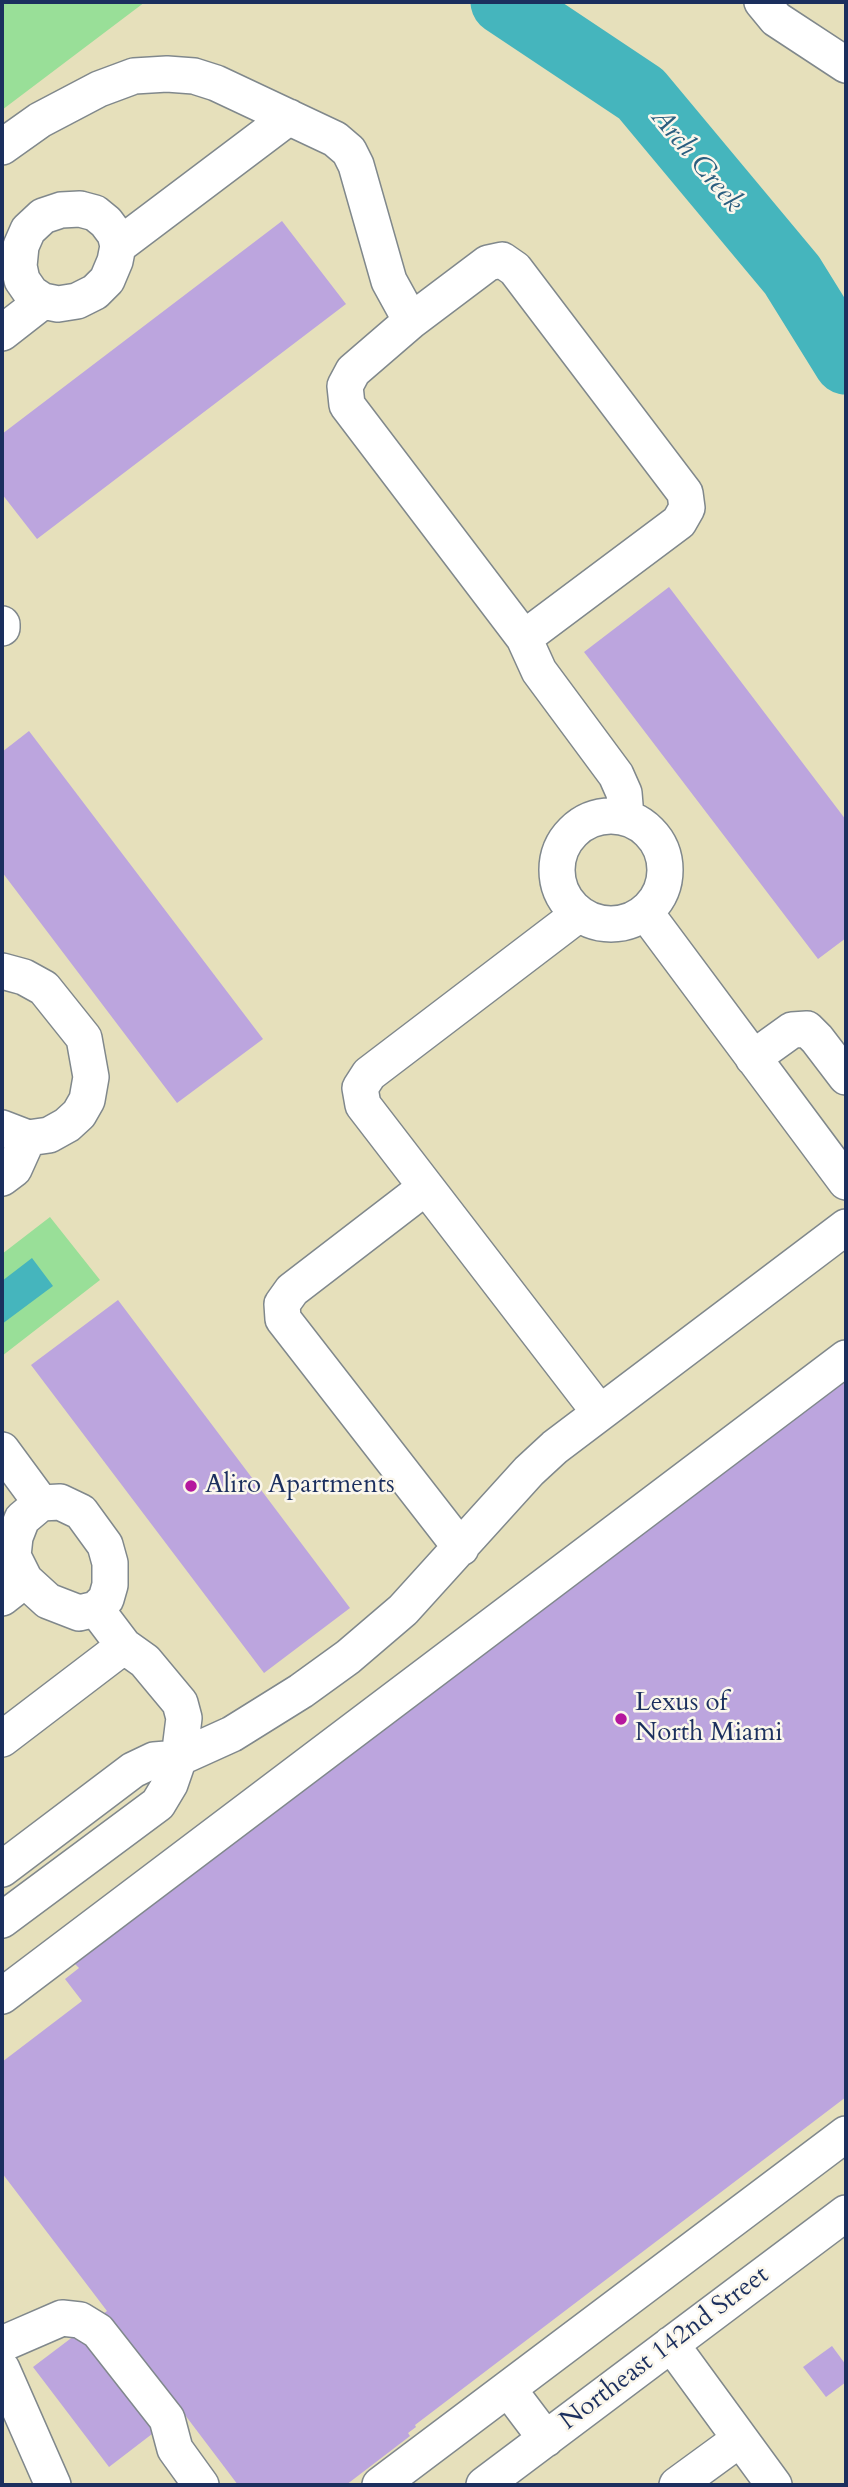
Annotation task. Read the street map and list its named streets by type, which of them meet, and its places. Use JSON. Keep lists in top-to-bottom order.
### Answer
{
  "streets": {
    "street": ["Northeast 142nd Street"]
  },
  "water": ["Arch Creek"],
  "places": ["Aliro Apartments", "Lexus of North Miami"]
}
